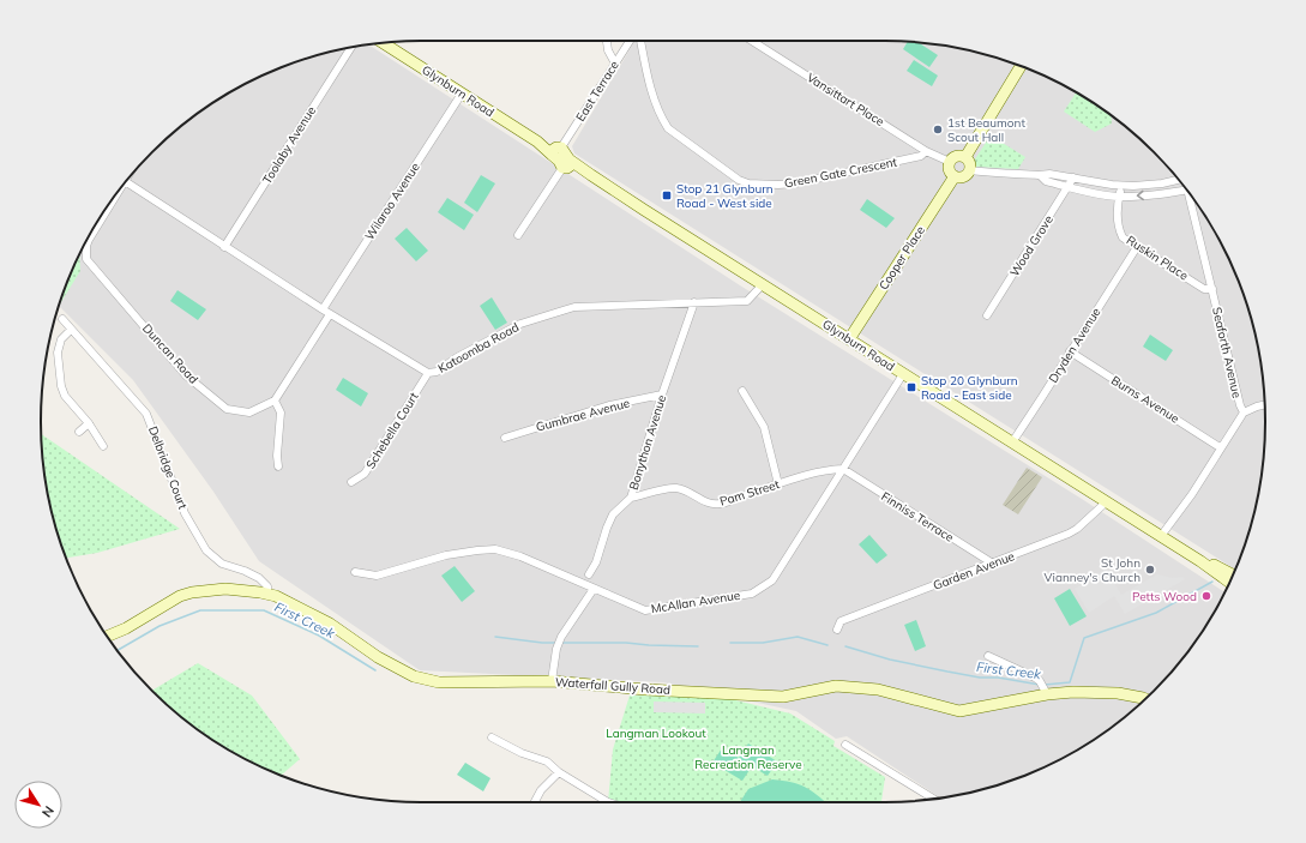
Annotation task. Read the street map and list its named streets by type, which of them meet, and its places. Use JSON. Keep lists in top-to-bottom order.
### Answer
{
  "streets": {
    "street": [
      "Glynburn Road",
      "East Terrace",
      "Vansittart Place",
      "Toolaby Avenue",
      "Green Gate Crescent",
      "Wilaroo Avenue",
      "Wood Grove",
      "Cooper Place",
      "Ruskin Place",
      "Dryden Avenue",
      "Katoomba Road",
      "Seaforth Avenue",
      "Duncan Road",
      "Burns Avenue",
      "Gumbrae Avenue",
      "Schebella Court",
      "Bonython Avenue",
      "Delbridge Court",
      "Pam Street",
      "Finniss Terrace",
      "Garden Avenue",
      "McAllan Avenue",
      "Waterfall Gully Road"
    ]
  },
  "crossings": [
    ["Glynburn Road", "East Terrace"],
    ["Glynburn Road", "Wilaroo Avenue"],
    ["Glynburn Road", "Cooper Place"],
    ["Glynburn Road", "Dryden Avenue"],
    ["Glynburn Road", "Katoomba Road"],
    ["Glynburn Road", "Seaforth Avenue"],
    ["Glynburn Road", "Garden Avenue"],
    ["Glynburn Road", "McAllan Avenue"],
    ["Vansittart Place", "Green Gate Crescent"],
    ["Vansittart Place", "Cooper Place"],
    ["Toolaby Avenue", "Katoomba Road"],
    ["Wilaroo Avenue", "Katoomba Road"],
    ["Ruskin Place", "Dryden Avenue"],
    ["Ruskin Place", "Seaforth Avenue"],
    ["Dryden Avenue", "Burns Avenue"],
    ["Katoomba Road", "Schebella Court"],
    ["Katoomba Road", "Bonython Avenue"],
    ["Seaforth Avenue", "Burns Avenue"],
    ["Gumbrae Avenue", "Bonython Avenue"],
    ["Bonython Avenue", "Pam Street"],
    ["Delbridge Court", "Waterfall Gully Road"],
    ["Pam Street", "Finniss Terrace"],
    ["Pam Street", "McAllan Avenue"],
    ["Finniss Terrace", "Garden Avenue"],
    ["Finniss Terrace", "McAllan Avenue"]
  ],
  "water": ["First Creek"],
  "parks": ["Langman Lookout", "Langman Recreation Reserve"],
  "places": {
    "other": ["1st Beaumont Scout Hall", "St John Vianney's Church", "Petts Wood"],
    "transit": ["Stop 21 Glynburn Road - West side", "Stop 20 Glynburn Road - East side"]
  },
  "north": "bottom right"
}
